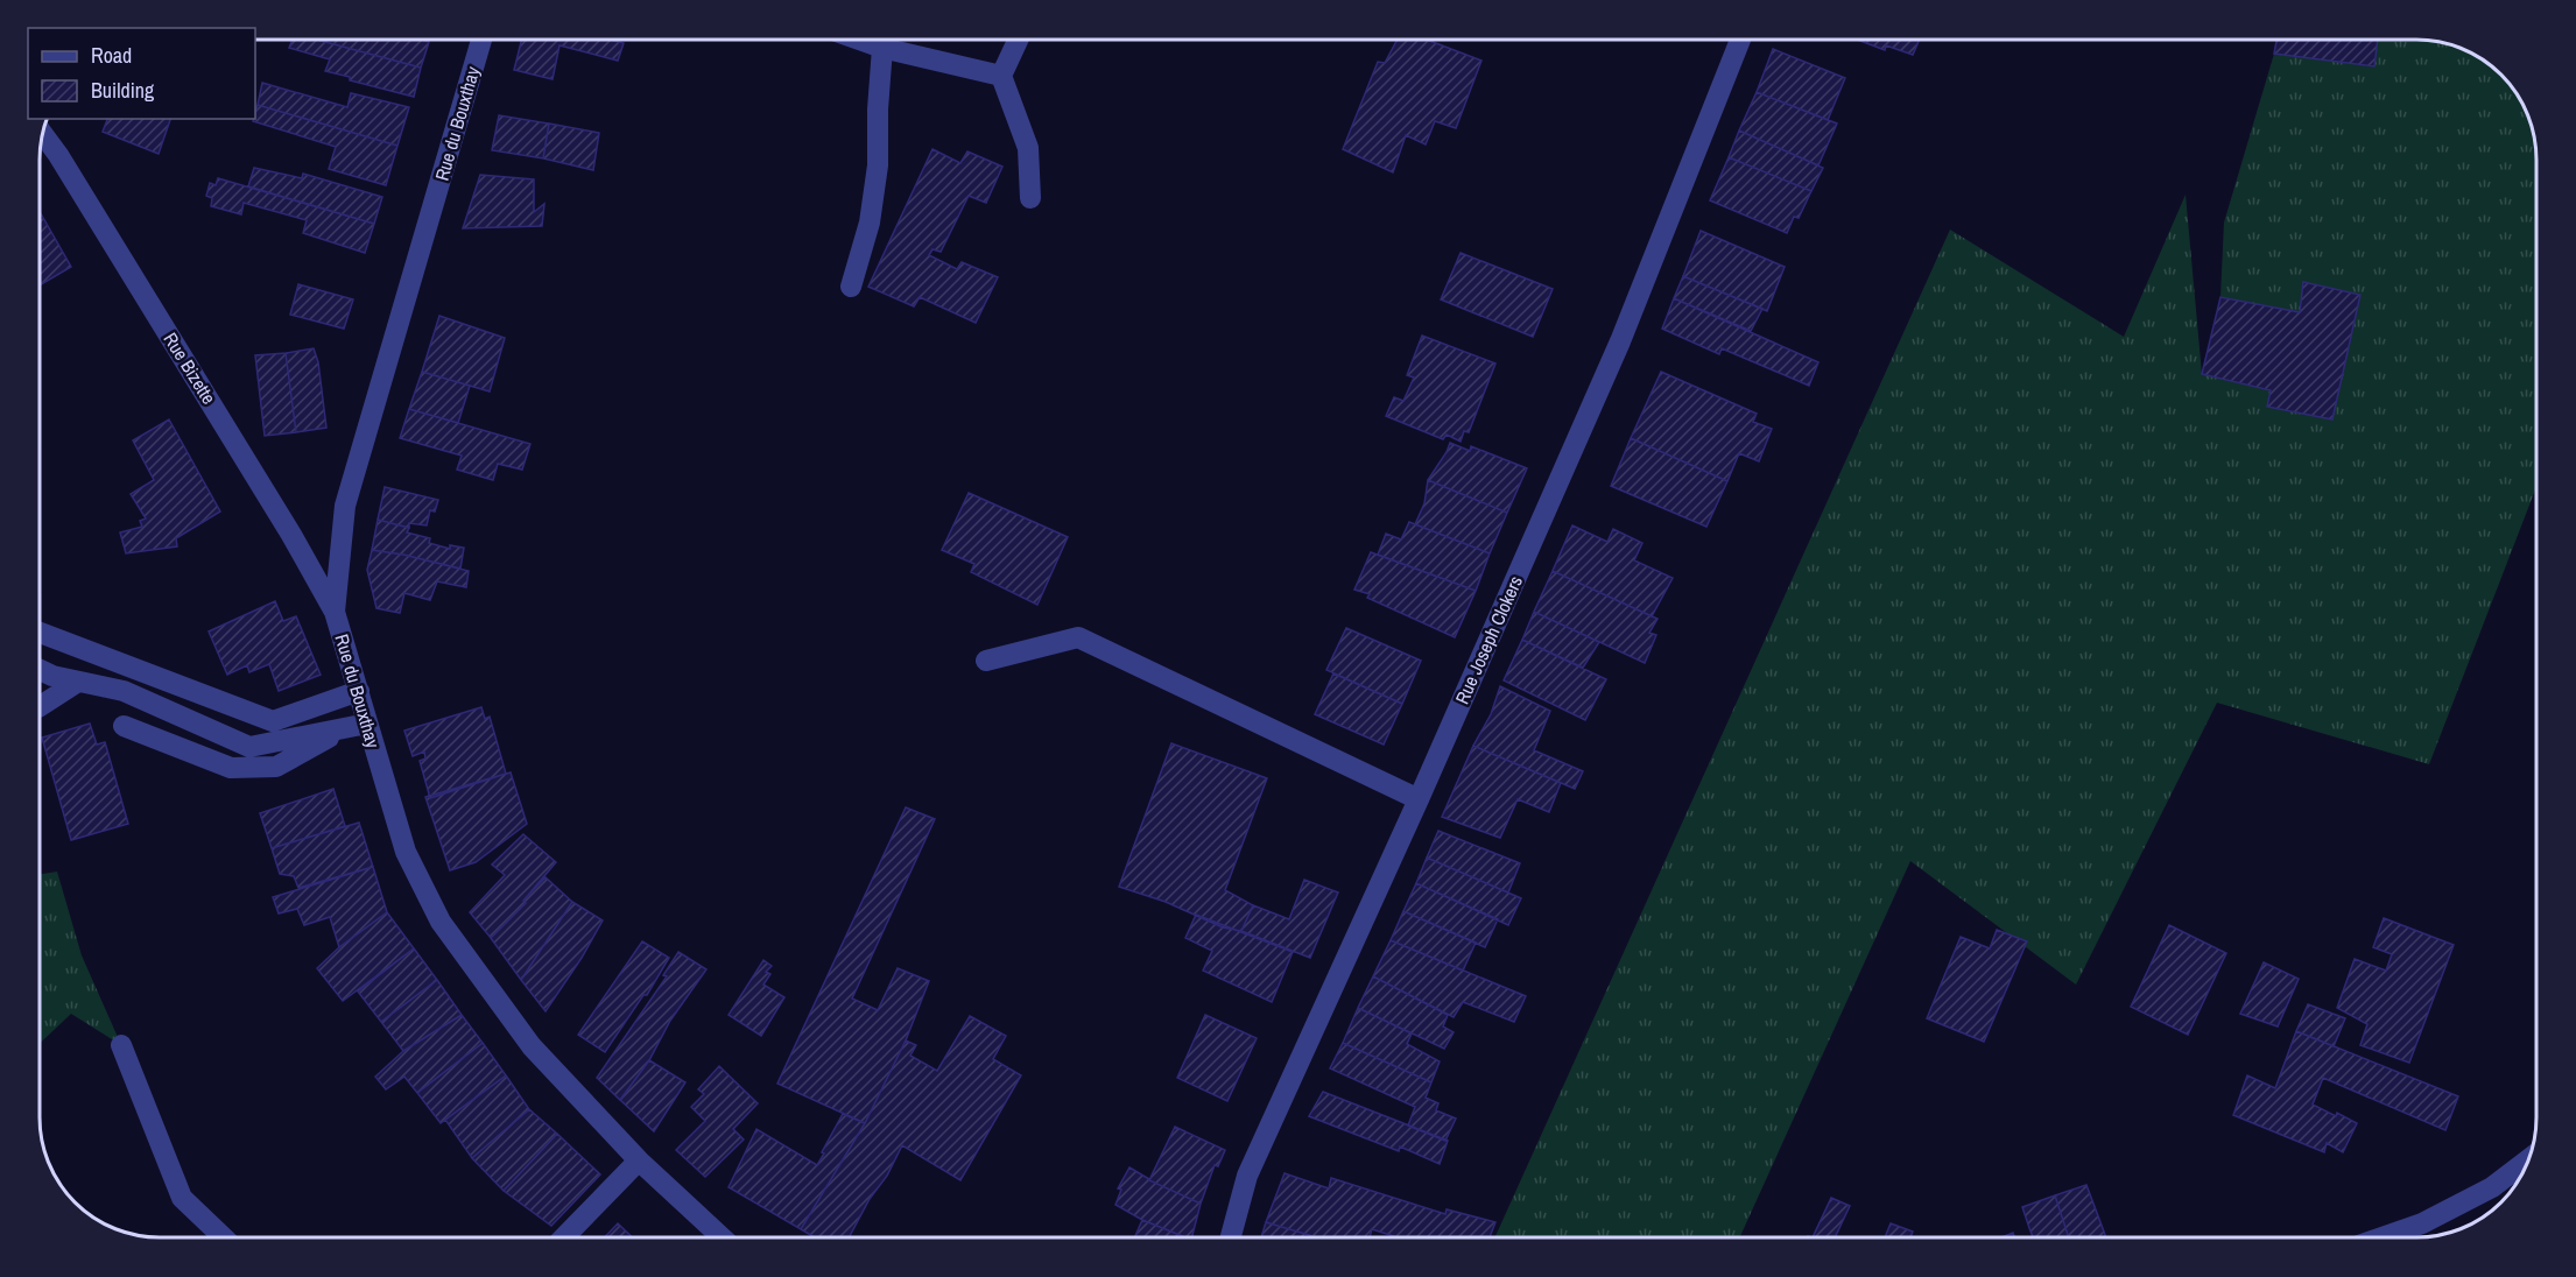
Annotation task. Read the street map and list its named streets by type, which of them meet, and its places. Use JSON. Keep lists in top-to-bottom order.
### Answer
{
  "streets": {
    "street": ["Rue du Bouxthay", "Rue Bizette", "Rue Joseph Clokers"]
  },
  "crossings": [
    ["Rue du Bouxthay", "Rue Bizette"]
  ],
  "legend": ["Road", "Building"]
}
